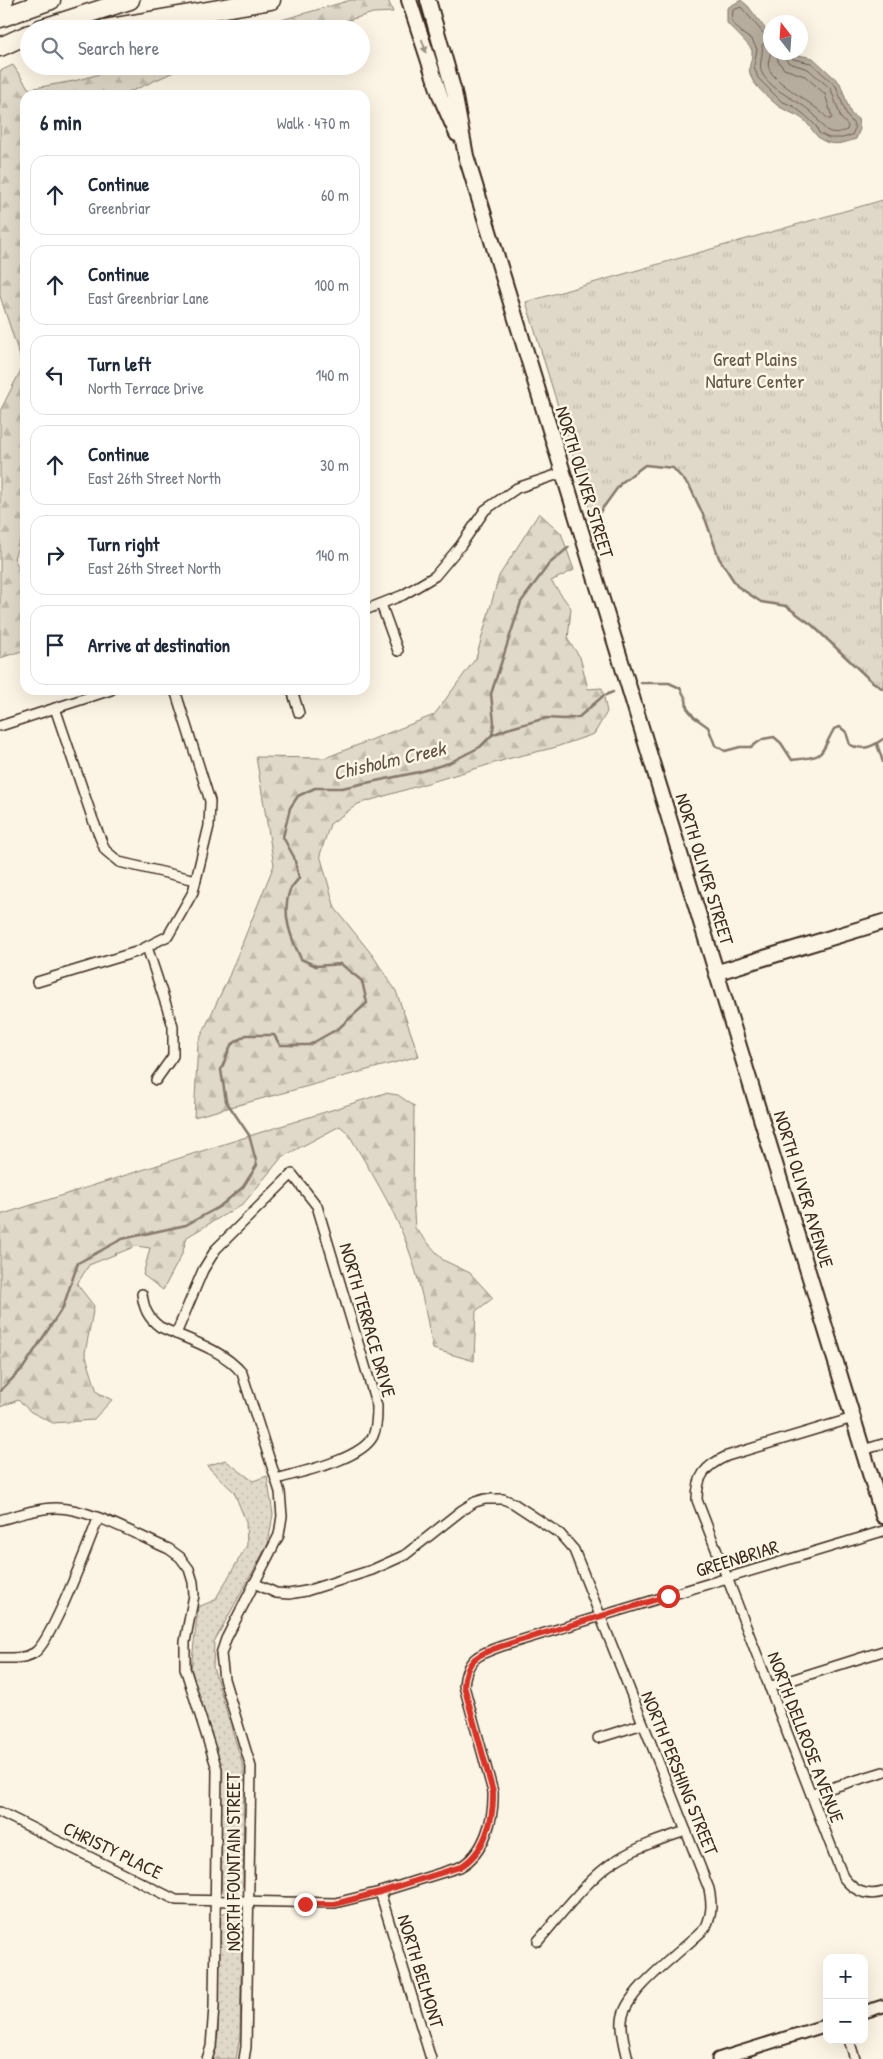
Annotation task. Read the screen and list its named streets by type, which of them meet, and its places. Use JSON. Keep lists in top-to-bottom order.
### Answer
{
  "streets": {
    "main road": ["NORTH OLIVER STREET", "NORTH OLIVER AVENUE"],
    "street": [
      "NORTH TERRACE DRIVE",
      "GREENBRIAR",
      "NORTH DELLROSE AVENUE",
      "NORTH PERSHING STREET",
      "CHRISTY PLACE",
      "NORTH FOUNTAIN STREET",
      "NORTH BELMONT"
    ]
  },
  "crossings": [
    ["NORTH OLIVER STREET", "NORTH OLIVER AVENUE"],
    ["NORTH OLIVER AVENUE", "NORTH DELLROSE AVENUE"],
    ["NORTH TERRACE DRIVE", "NORTH FOUNTAIN STREET"],
    ["GREENBRIAR", "NORTH DELLROSE AVENUE"],
    ["GREENBRIAR", "NORTH PERSHING STREET"],
    ["GREENBRIAR", "CHRISTY PLACE"],
    ["NORTH PERSHING STREET", "NORTH FOUNTAIN STREET"],
    ["CHRISTY PLACE", "NORTH FOUNTAIN STREET"],
    ["CHRISTY PLACE", "NORTH BELMONT"]
  ],
  "water": ["Chisholm Creek"],
  "parks": ["Great Plains Nature Center"],
  "north": "top",
  "page": {
    "search": "Search here",
    "heading": ["6 min", "Walk · 470 m"],
    "list": [
      ["Continue", "Greenbriar", "60 m"],
      ["Continue", "East Greenbriar Lane", "100 m"],
      ["Turn left", "North Terrace Drive", "140 m"],
      ["Continue", "East 26th Street North", "30 m"],
      ["Turn right", "East 26th Street North", "140 m"],
      "Arrive at destination"
    ],
    "map_buttons": ["+", "−"]
  }
}
